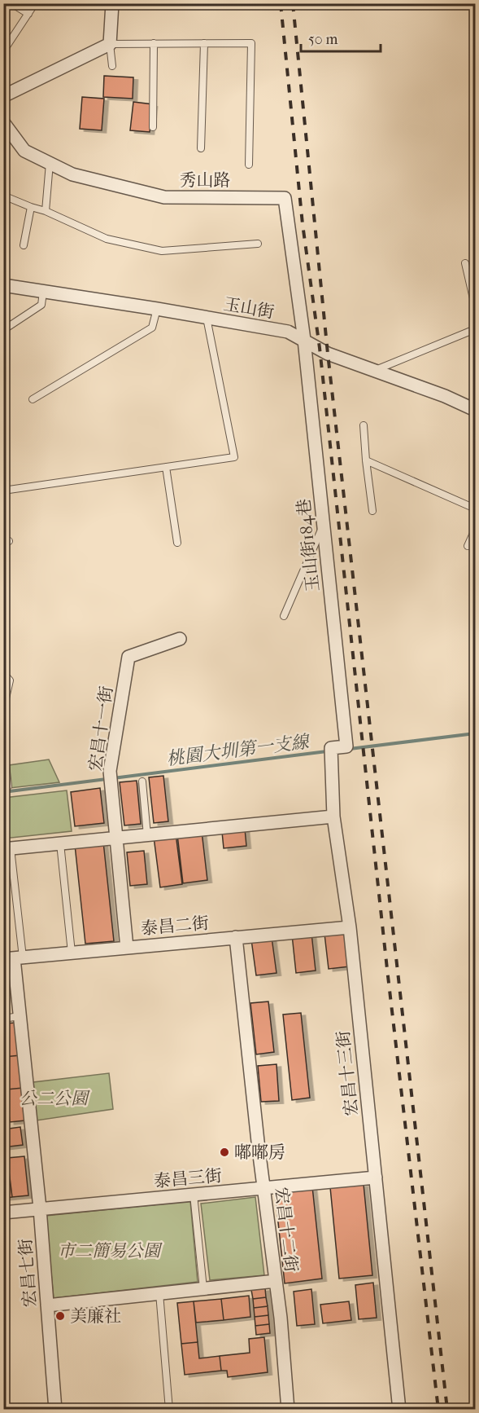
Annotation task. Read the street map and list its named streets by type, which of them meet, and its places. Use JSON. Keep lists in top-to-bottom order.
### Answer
{
  "streets": {
    "street": [
      "秀山路",
      "玉山街",
      "玉山街184巷",
      "宏昌十一街",
      "泰昌二街",
      "宏昌十三街",
      "泰昌三街",
      "宏昌十二街",
      "宏昌七街"
    ]
  },
  "crossings": [
    ["秀山路", "玉山街"],
    ["秀山路", "玉山街184巷"],
    ["玉山街", "玉山街184巷"],
    ["玉山街184巷", "宏昌十三街"],
    ["宏昌十一街", "泰昌二街"],
    ["泰昌二街", "宏昌十三街"],
    ["泰昌二街", "宏昌十二街"],
    ["泰昌二街", "宏昌七街"],
    ["宏昌十三街", "泰昌三街"],
    ["泰昌三街", "宏昌十二街"],
    ["泰昌三街", "宏昌七街"]
  ],
  "water": ["桃園大圳第一支線"],
  "parks": ["公二公園", "市二簡易公園"],
  "places": ["嘟嘟房", "美廉社"],
  "scale_bar": "50 m"
}
